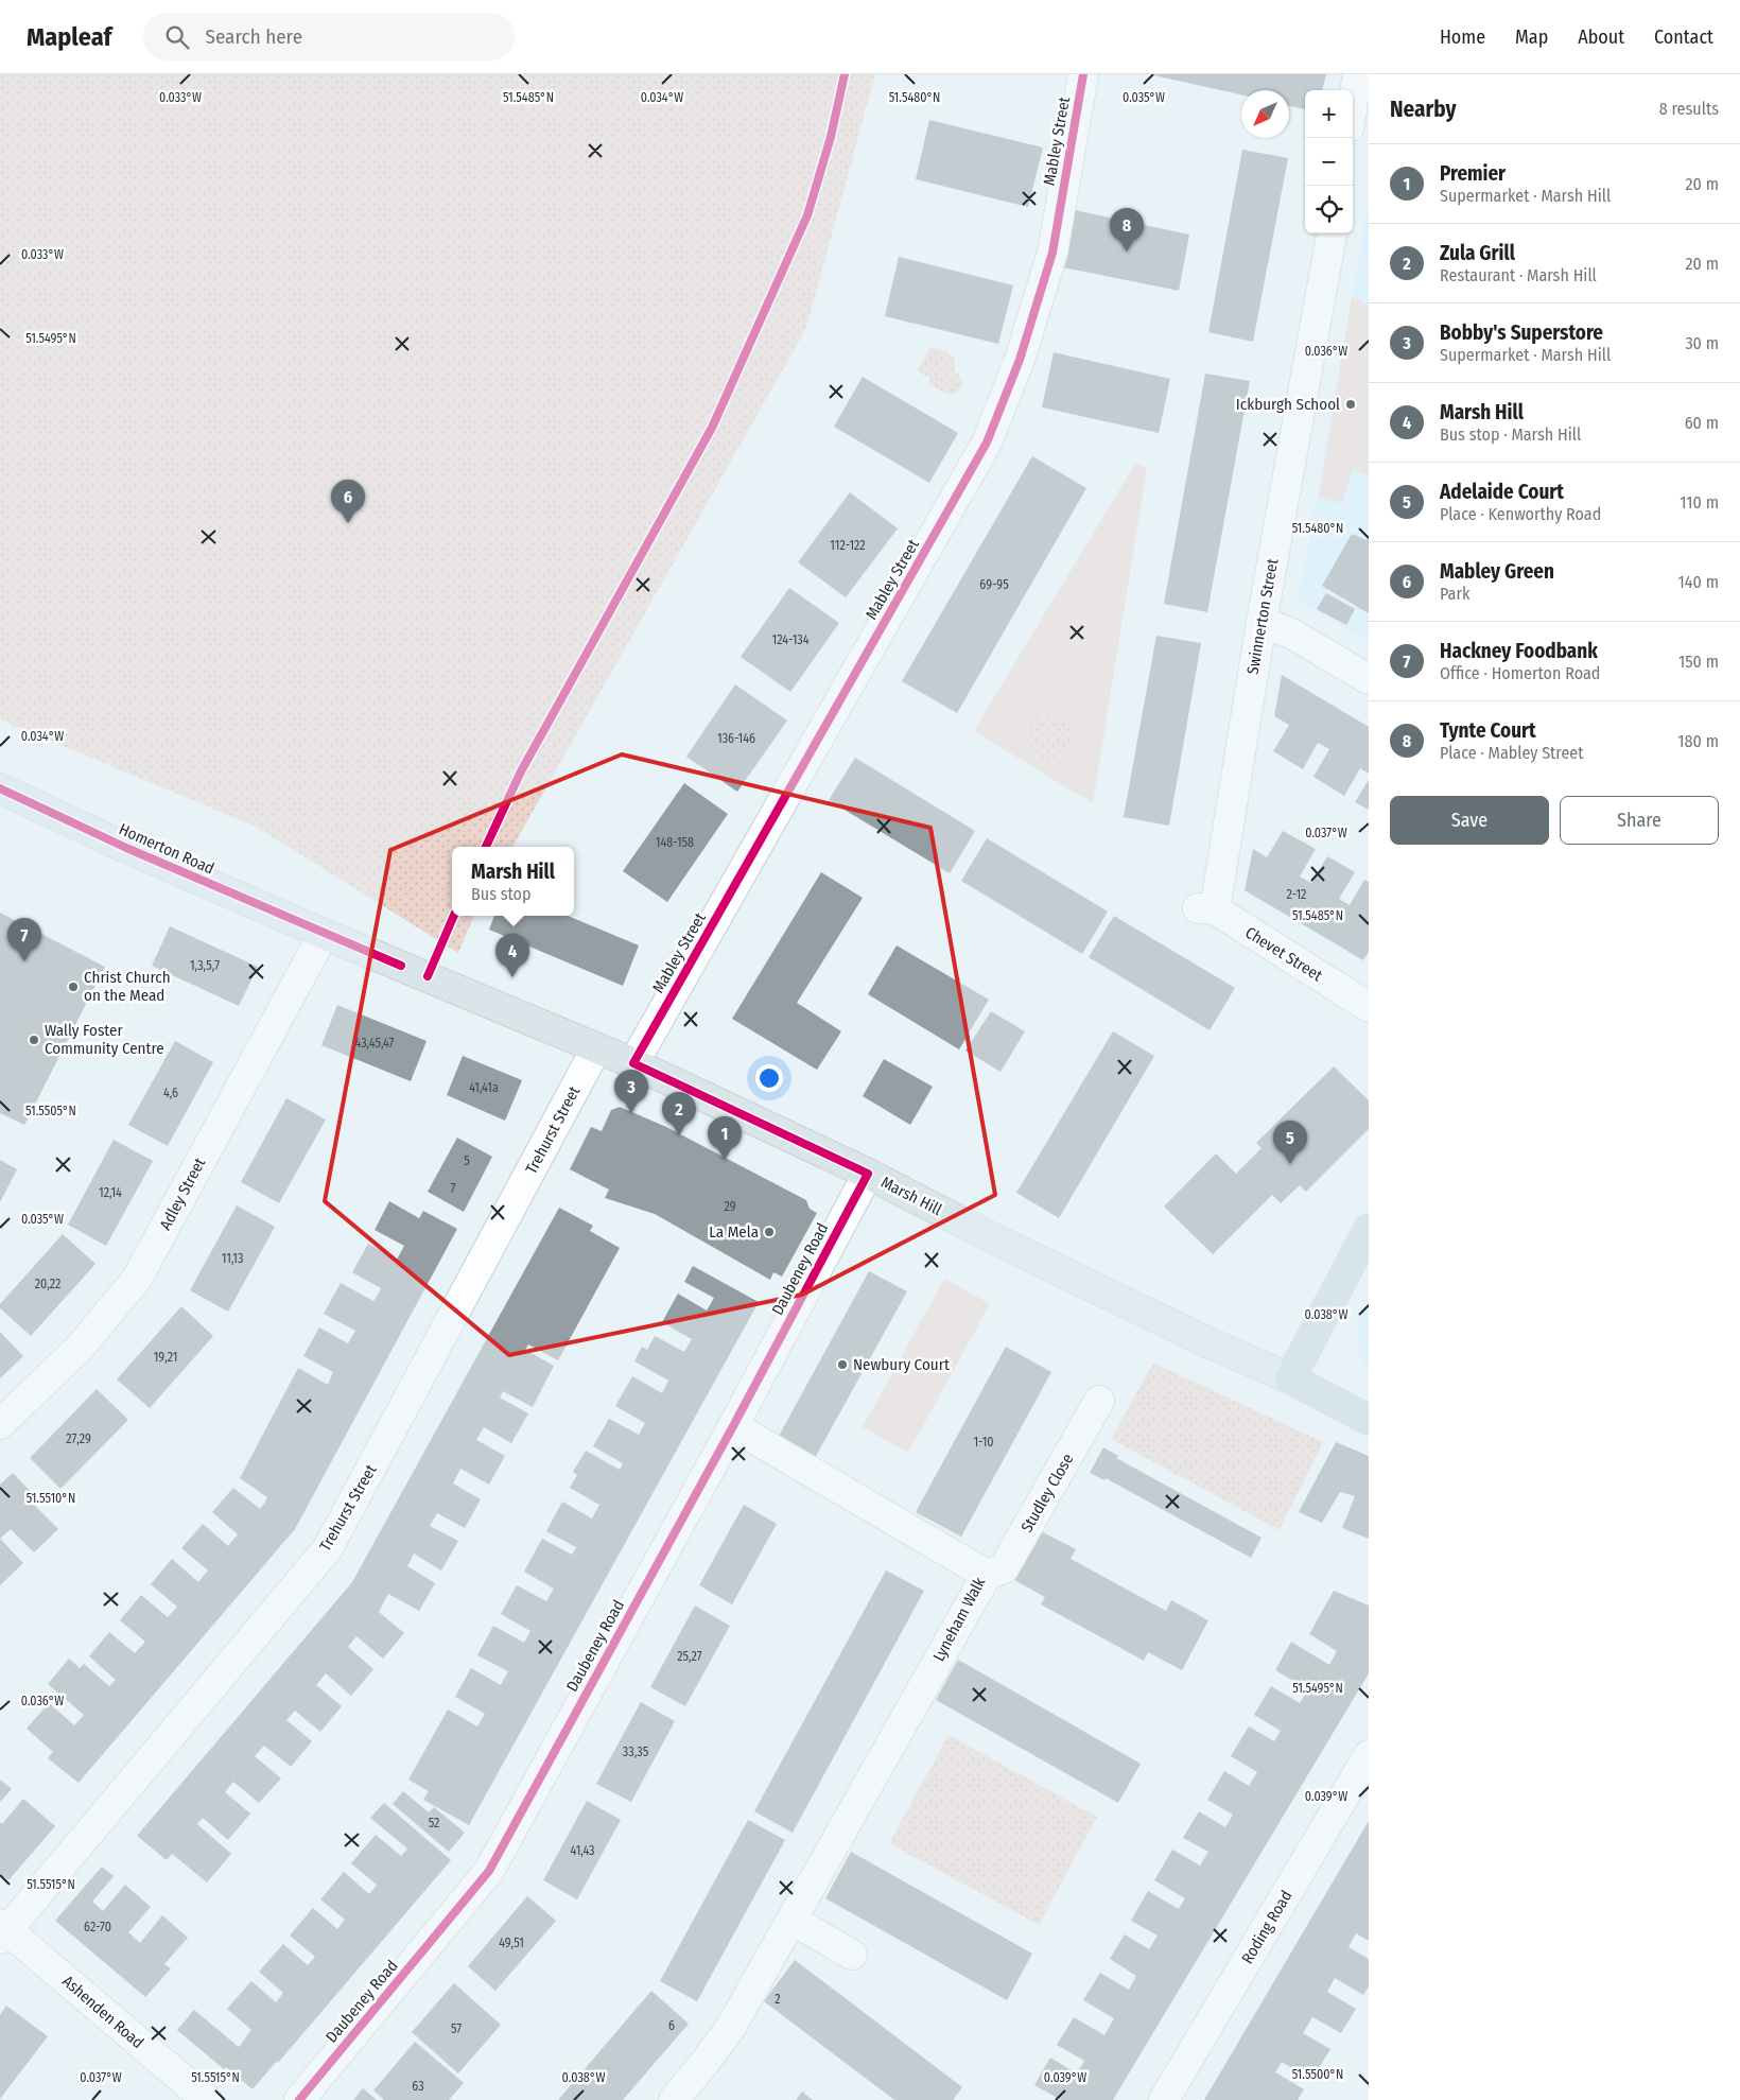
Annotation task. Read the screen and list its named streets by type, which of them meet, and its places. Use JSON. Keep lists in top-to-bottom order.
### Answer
{
  "streets": {
    "main road": ["Homerton Road", "Marsh Hill"],
    "street": [
      "Mabley Street",
      "Swinnerton Street",
      "Chevet Street",
      "Trehurst Street",
      "Adley Street",
      "Daubeney Road",
      "Studley Close",
      "Lyneham Walk",
      "Roding Road",
      "Ashenden Road"
    ]
  },
  "crossings": [
    ["Mabley Street", "Marsh Hill"],
    ["Swinnerton Street", "Chevet Street"],
    ["Homerton Road", "Adley Street"],
    ["Homerton Road", "Marsh Hill"],
    ["Trehurst Street", "Marsh Hill"],
    ["Trehurst Street", "Ashenden Road"],
    ["Adley Street", "Marsh Hill"],
    ["Marsh Hill", "Daubeney Road"],
    ["Daubeney Road", "Lyneham Walk"],
    ["Studley Close", "Lyneham Walk"]
  ],
  "places": [
    "Ickburgh School",
    "Christ Church on the Mead",
    "Wally Foster Community Centre",
    "La Mela",
    "Newbury Court"
  ],
  "house_numbers": [
    "112-122",
    "69-95",
    "124-134",
    "136-146",
    "148-158",
    "2-12",
    "1,3,5,7",
    "43,45,47",
    "41,41a",
    "4,6",
    "5",
    "7",
    "12,14",
    "29",
    "11,13",
    "20,22",
    "19,21",
    "27,29",
    "1-10",
    "25,27",
    "33,35",
    "52",
    "41,43",
    "62-70",
    "49,51",
    "2",
    "6",
    "57",
    "63"
  ],
  "north": "bottom left",
  "page": {
    "header": "Mapleaf",
    "search": "Search here",
    "nav": [
      "Home",
      "Map",
      "About",
      "Contact"
    ],
    "heading": ["Nearby", "8 results"],
    "map_buttons": ["+", "−"],
    "list": [
      {
        "mark": "1",
        "name": "Premier",
        "note": "Supermarket · Marsh Hill",
        "value": "20 m"
      },
      {
        "mark": "2",
        "name": "Zula Grill",
        "note": "Restaurant · Marsh Hill",
        "value": "20 m"
      },
      {
        "mark": "3",
        "name": "Bobby's Superstore",
        "note": "Supermarket · Marsh Hill",
        "value": "30 m"
      },
      {
        "mark": "4",
        "name": "Marsh Hill",
        "note": "Bus stop · Marsh Hill",
        "value": "60 m"
      },
      {
        "mark": "5",
        "name": "Adelaide Court",
        "note": "Place · Kenworthy Road",
        "value": "110 m"
      },
      {
        "mark": "6",
        "name": "Mabley Green",
        "note": "Park",
        "value": "140 m"
      },
      {
        "mark": "7",
        "name": "Hackney Foodbank",
        "note": "Office · Homerton Road",
        "value": "150 m"
      },
      {
        "mark": "8",
        "name": "Tynte Court",
        "note": "Place · Mabley Street",
        "value": "180 m"
      }
    ],
    "pins": [
      "8",
      "6",
      "7",
      "4",
      "3",
      "2",
      "1",
      "5"
    ],
    "buttons": ["Save", "Share"],
    "popup": ["Marsh Hill", "Bus stop"]
  },
  "coordinates": [
    "0.033°W",
    "51.5485°N",
    "0.034°W",
    "51.5480°N",
    "0.035°W",
    "51.5495°N",
    "0.036°W",
    "0.037°W",
    "51.5505°N",
    "0.038°W",
    "51.5510°N",
    "0.039°W",
    "51.5515°N",
    "51.5500°N"
  ]
}
